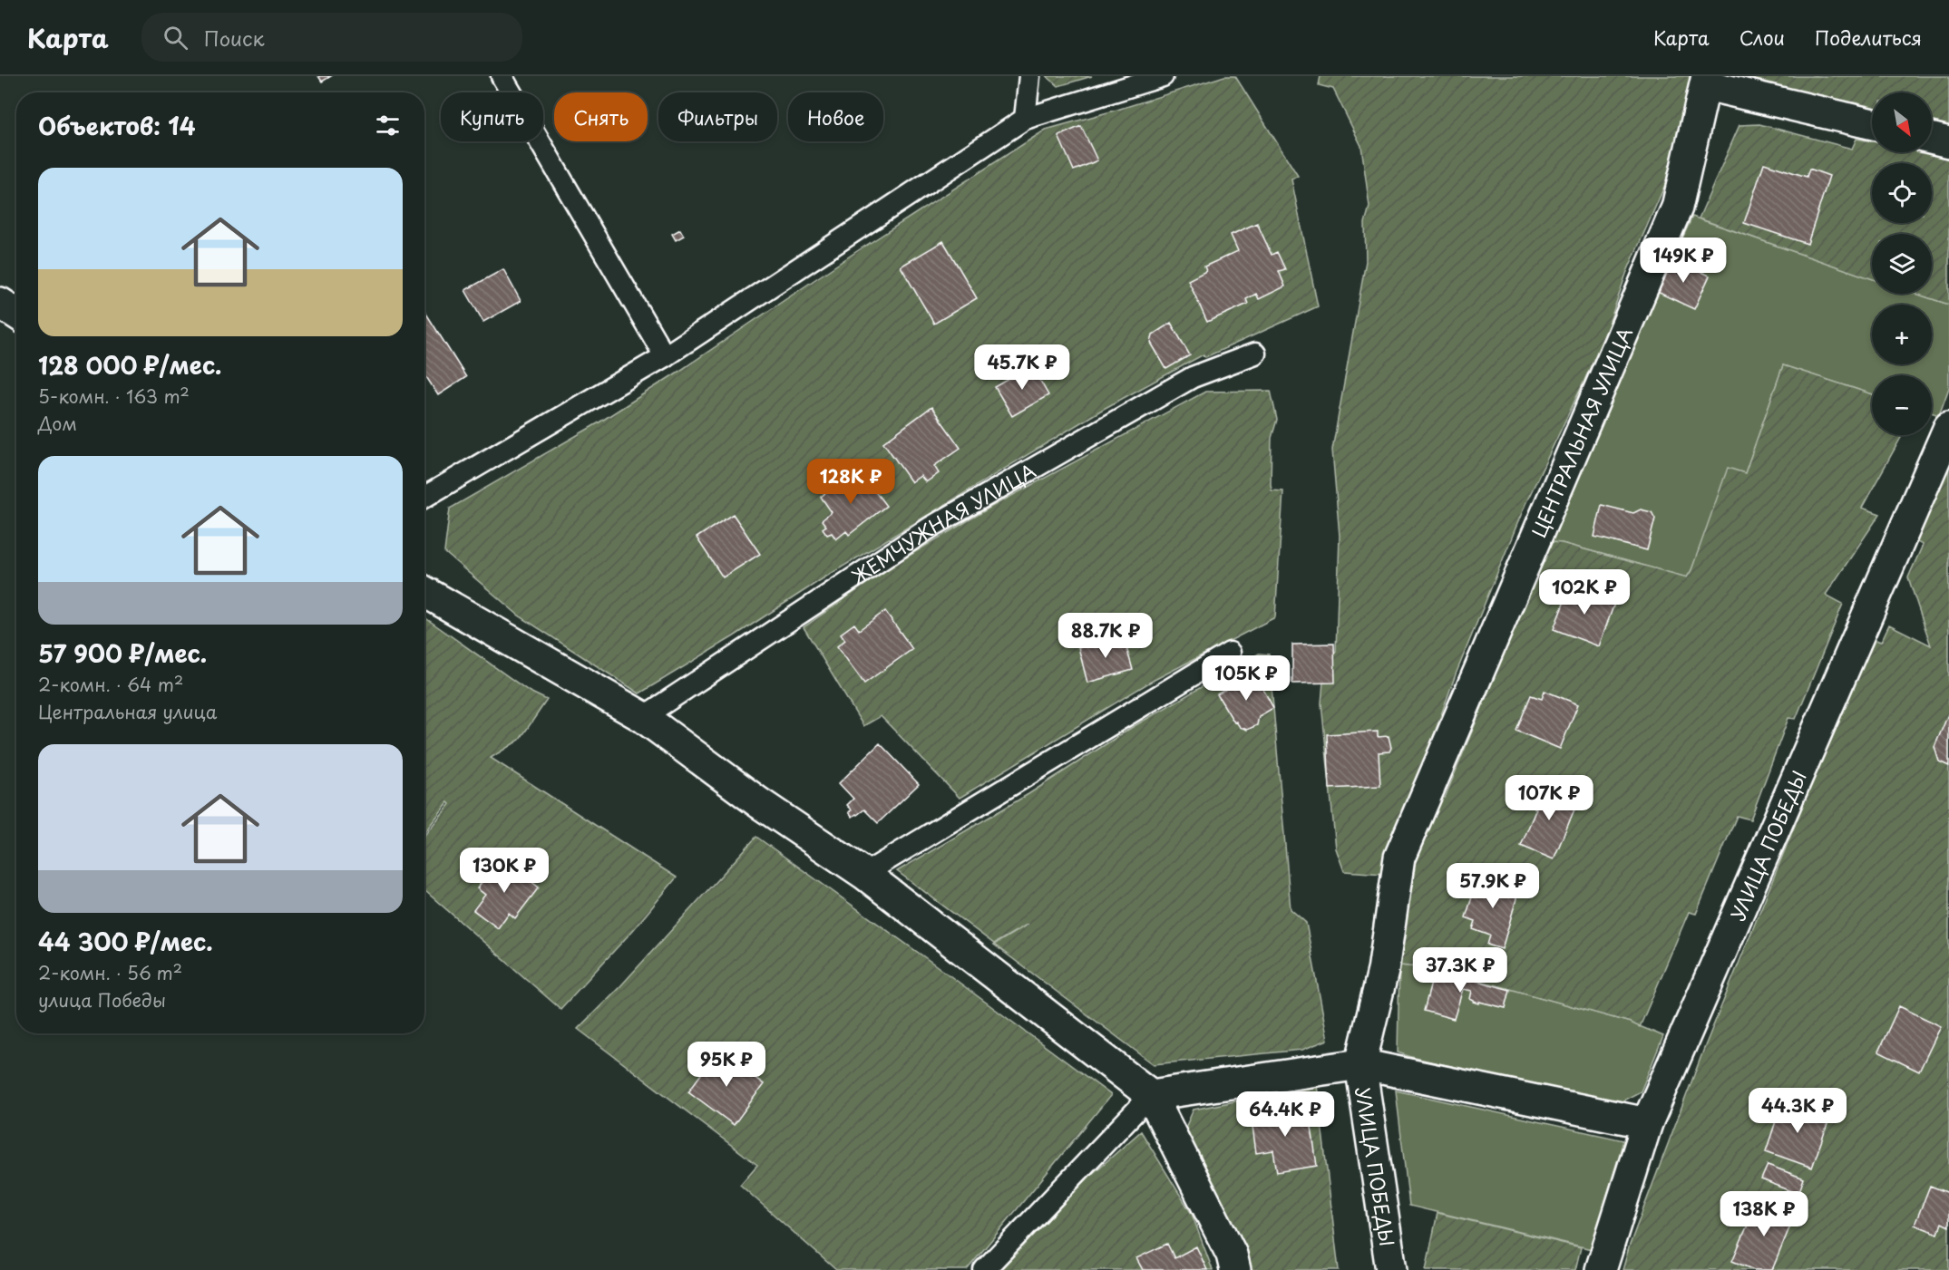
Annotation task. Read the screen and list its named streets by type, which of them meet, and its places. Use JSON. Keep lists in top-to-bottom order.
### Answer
{
  "streets": {
    "street": ["ЦЕНТРАЛЬНАЯ УЛИЦА", "УЛИЦА ПОБЕДЫ"],
    "lane": ["ЖЕМЧУЖНАЯ УЛИЦА"]
  },
  "crossings": [
    ["ЦЕНТРАЛЬНАЯ УЛИЦА", "УЛИЦА ПОБЕДЫ"]
  ],
  "north": "bottom right",
  "page": {
    "header": "Карта",
    "search": "Поиск",
    "nav": ["Карта", "Слои", "Поделиться"],
    "map_buttons": ["+", "−"],
    "chip": [
      "Купить",
      "Снять",
      "Фильтры",
      "Новое"
    ],
    "heading": "Объектов: 14",
    "list": [
      {
        "name": "128 000 ₽/мес.",
        "note": "5-комн. · 163 m² · Дом"
      },
      {
        "name": "57 900 ₽/мес.",
        "note": "2-комн. · 64 m² · Центральная улица"
      },
      {
        "name": "44 300 ₽/мес.",
        "note": "2-комн. · 56 m² · улица Победы"
      }
    ],
    "price": [
      "149K ₽",
      "45.7K ₽",
      "128K ₽",
      "102K ₽",
      "88.7K ₽",
      "105K ₽",
      "107K ₽",
      "130K ₽",
      "57.9K ₽",
      "37.3K ₽",
      "95K ₽",
      "44.3K ₽",
      "64.4K ₽",
      "138K ₽"
    ]
  }
}
